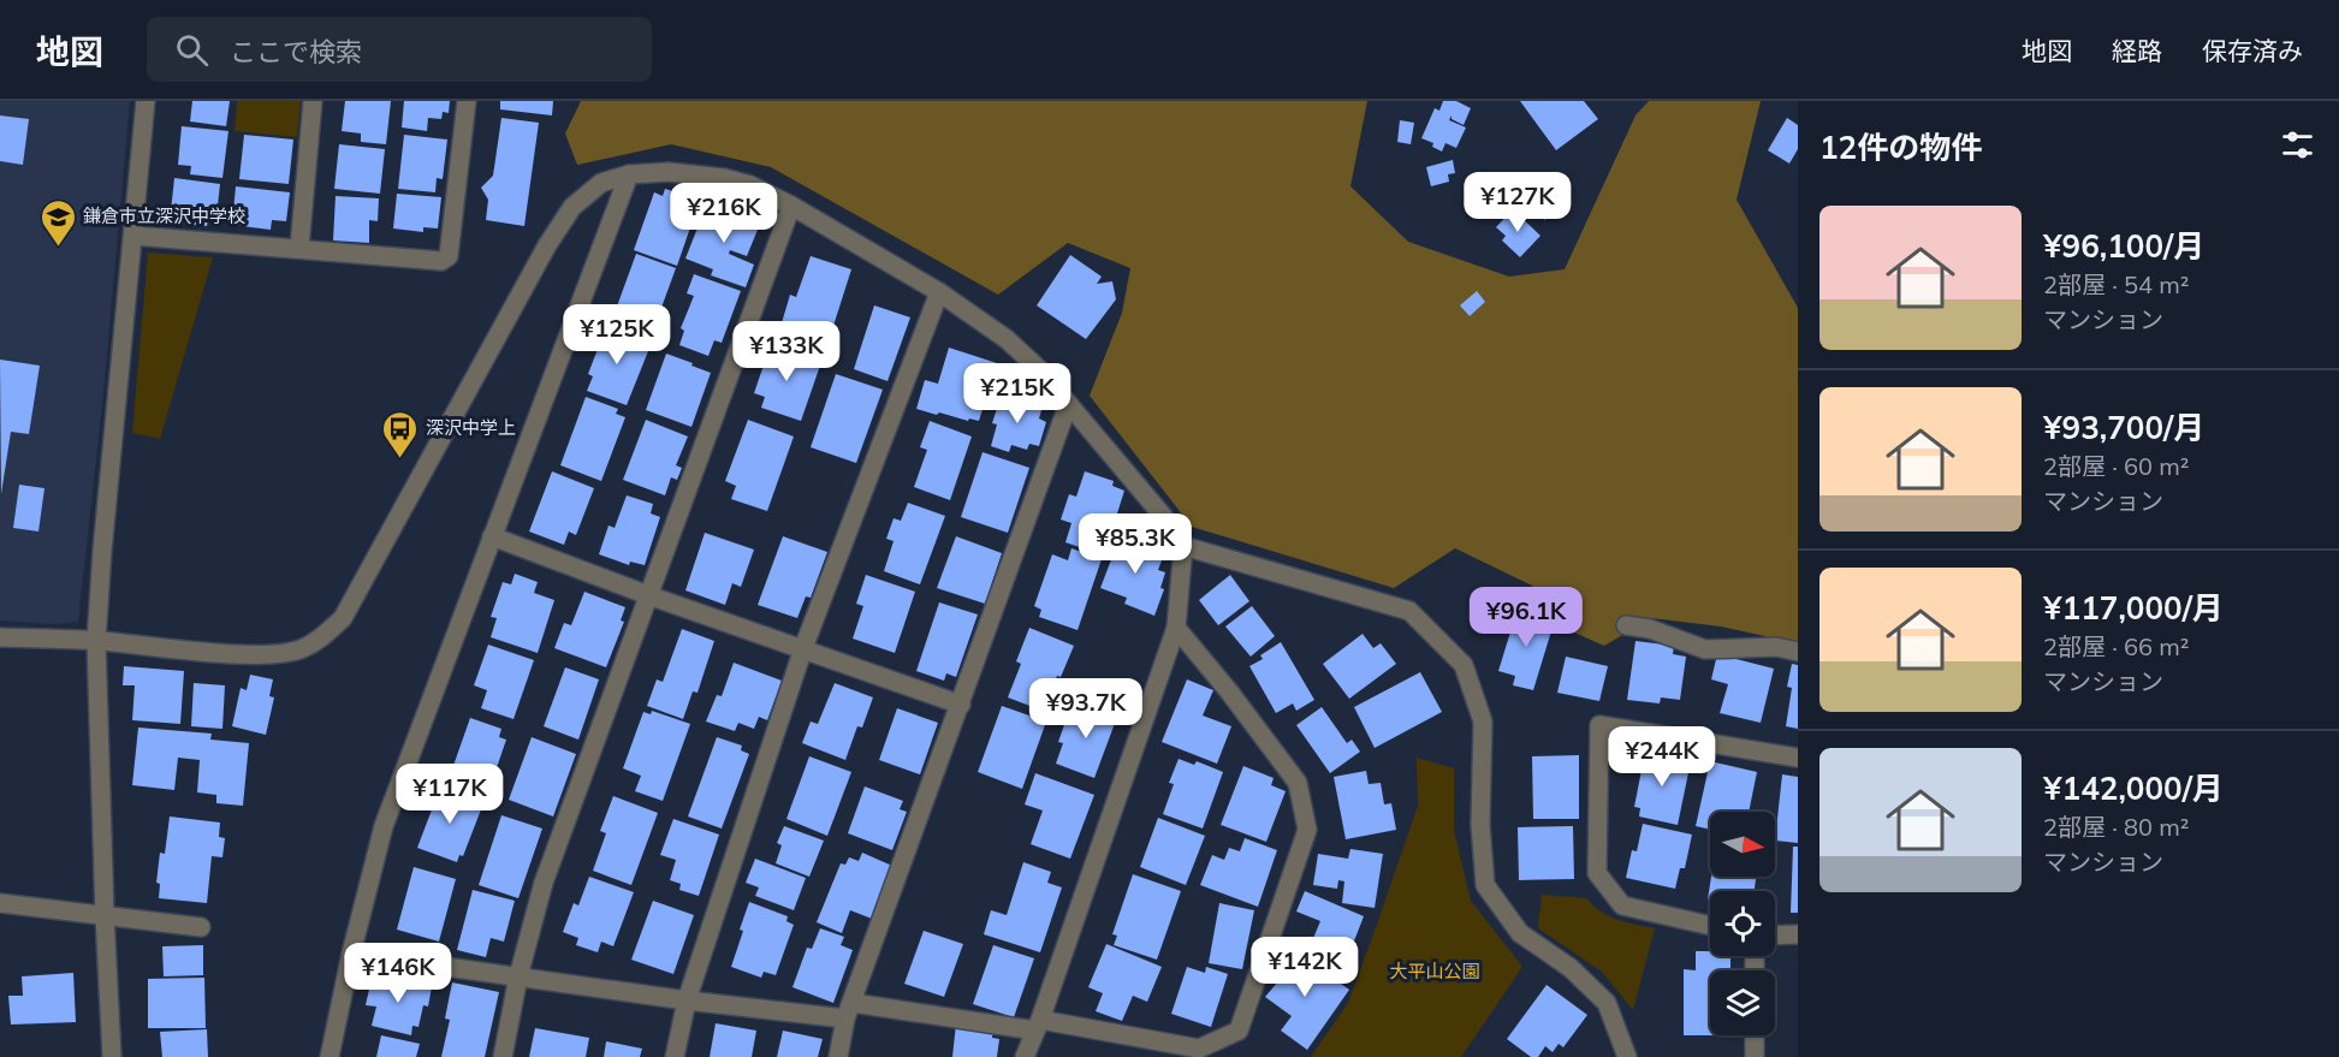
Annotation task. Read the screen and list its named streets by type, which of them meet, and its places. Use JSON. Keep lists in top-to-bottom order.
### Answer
{
  "parks": ["大平山公園"],
  "places": {
    "school or university": ["鎌倉市立深沢中学校"],
    "bus stop": ["深沢中学上"]
  },
  "north": "right",
  "page": {
    "header": "地図",
    "search": "ここで検索",
    "nav": ["地図", "経路", "保存済み"],
    "heading": "12件の物件",
    "price": [
      "¥127K",
      "¥216K",
      "¥125K",
      "¥133K",
      "¥215K",
      "¥85.3K",
      "¥96.1K",
      "¥93.7K",
      "¥244K",
      "¥117K",
      "¥142K",
      "¥146K"
    ],
    "list": [
      {
        "name": "¥96,100/月",
        "note": "2部屋 · 54 m² · マンション"
      },
      {
        "name": "¥93,700/月",
        "note": "2部屋 · 60 m² · マンション"
      },
      {
        "name": "¥117,000/月",
        "note": "2部屋 · 66 m² · マンション"
      },
      {
        "name": "¥142,000/月",
        "note": "2部屋 · 80 m² · マンション"
      }
    ]
  }
}
